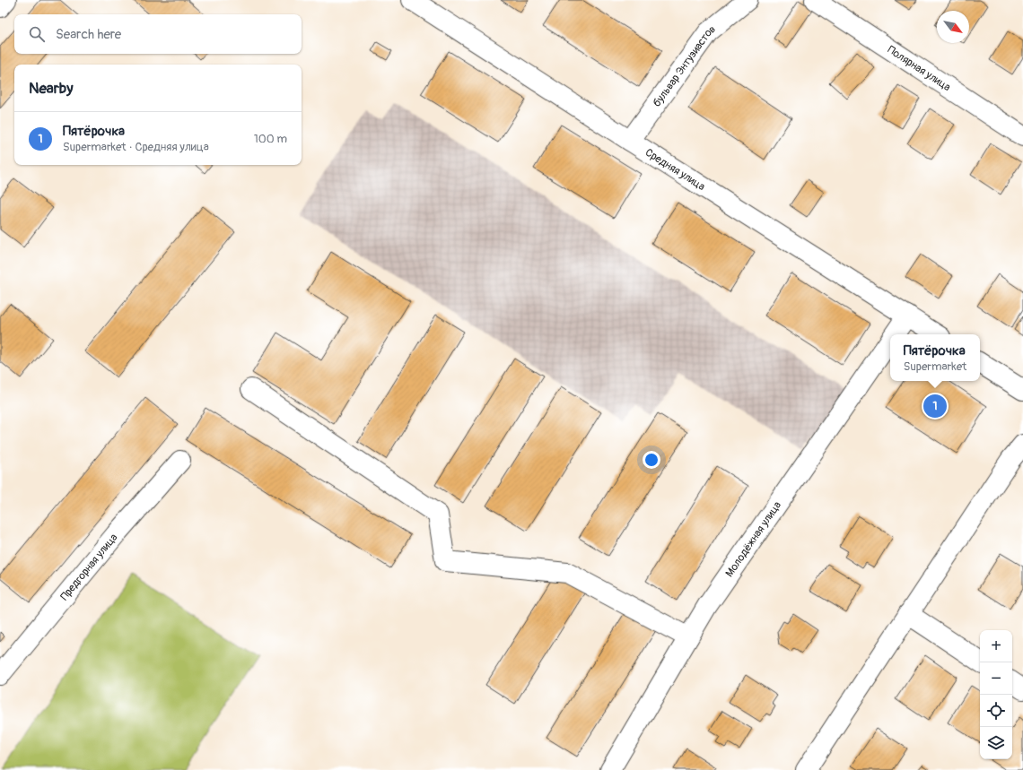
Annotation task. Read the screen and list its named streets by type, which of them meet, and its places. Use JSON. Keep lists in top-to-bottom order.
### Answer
{
  "streets": {
    "street": [
      "бульвар Энтузиастов",
      "Полярная улица",
      "Средняя улица",
      "Молодёжная улица",
      "Предгорная улица"
    ]
  },
  "crossings": [
    ["бульвар Энтузиастов", "Средняя улица"],
    ["Средняя улица", "Молодёжная улица"]
  ],
  "north": "bottom right",
  "page": {
    "search": "Search here",
    "heading": "Nearby",
    "list": [
      {
        "mark": "1",
        "name": "Пятёрочка",
        "note": "Supermarket · Средняя улица",
        "value": "100 m"
      }
    ],
    "popup": ["Пятёрочка", "Supermarket"],
    "pins": "1",
    "map_buttons": ["+", "−"]
  }
}
